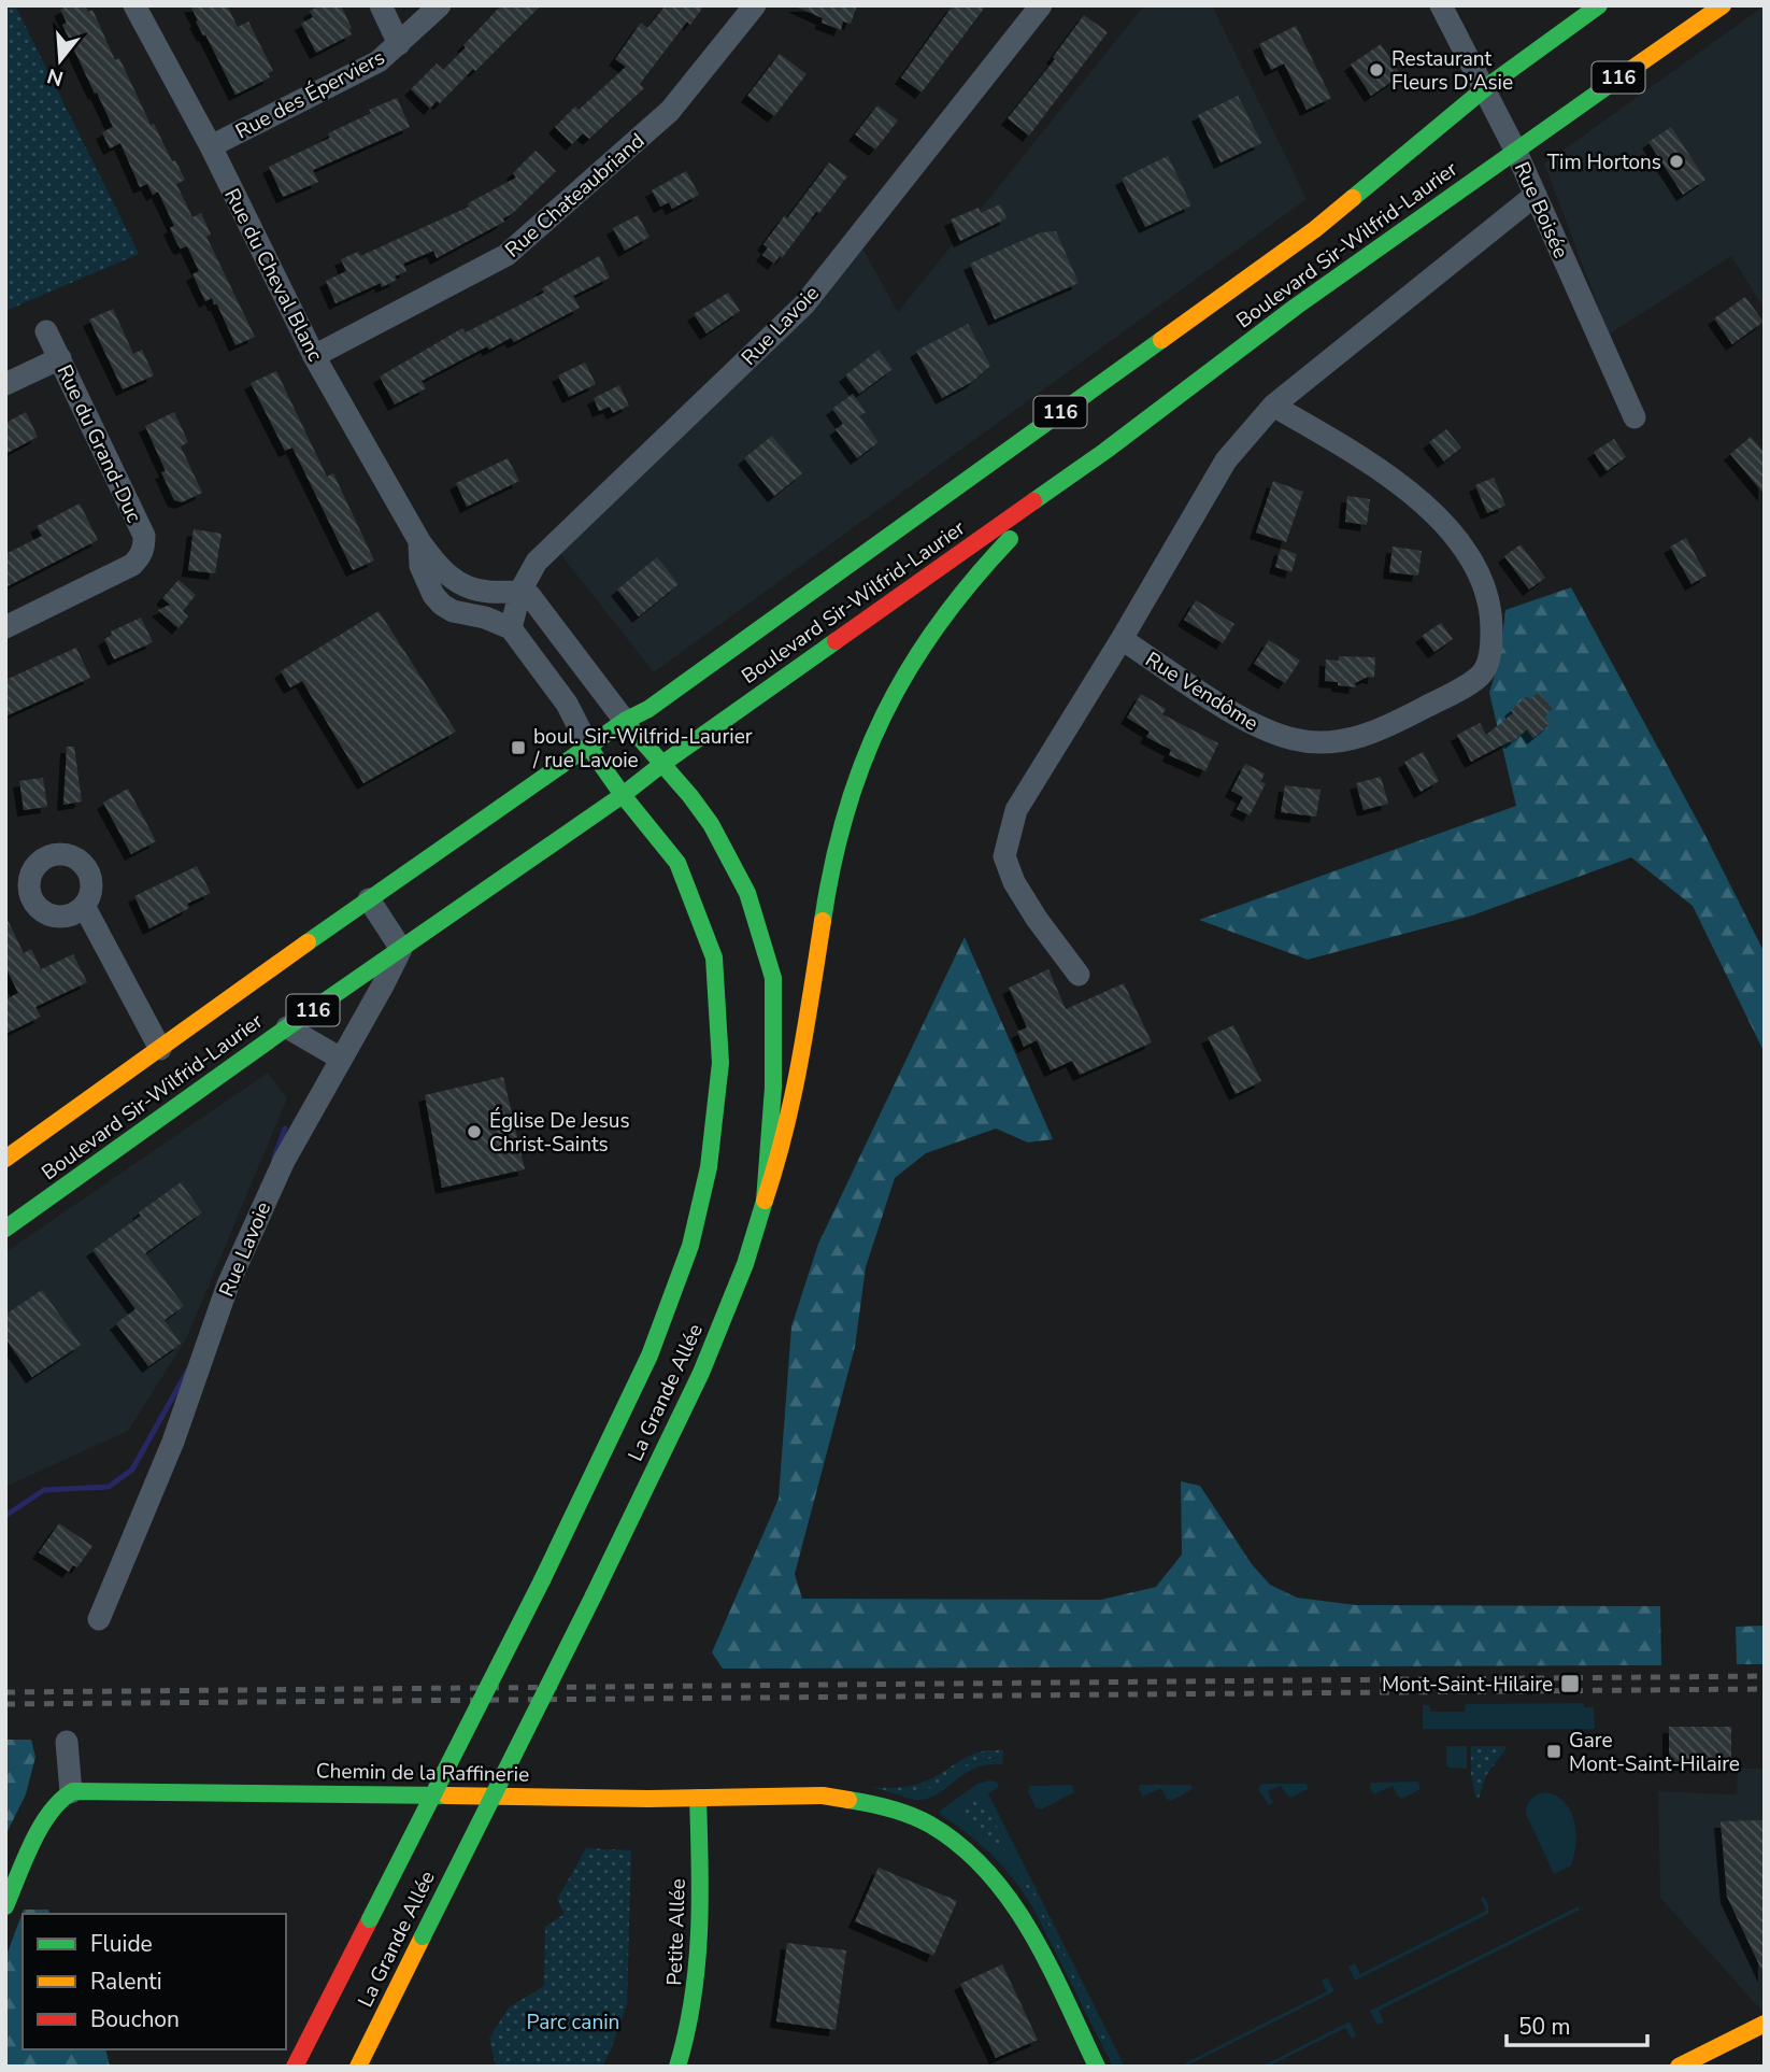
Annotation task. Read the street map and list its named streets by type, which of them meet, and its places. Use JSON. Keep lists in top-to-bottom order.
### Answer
{
  "streets": {
    "main road": [
      "116",
      "Boulevard Sir-Wilfrid-Laurier",
      "La Grande Allée",
      "Chemin de la Raffinerie",
      "Petite Allée"
    ],
    "street": [
      "Rue des Éperviers",
      "Rue Chateaubriand",
      "Rue Boisée",
      "Rue du Cheval Blanc",
      "Rue Lavoie",
      "Rue du Grand-Duc",
      "Rue Vendôme"
    ]
  },
  "crossings": [
    ["Rue des Éperviers", "Rue du Cheval Blanc"],
    ["Rue Chateaubriand", "Rue du Cheval Blanc"],
    ["Rue Boisée", "Boulevard Sir-Wilfrid-Laurier"],
    ["Boulevard Sir-Wilfrid-Laurier", "Rue Lavoie"],
    ["Boulevard Sir-Wilfrid-Laurier", "La Grande Allée"],
    ["Rue du Cheval Blanc", "Rue Lavoie"],
    ["Chemin de la Raffinerie", "Petite Allée"]
  ],
  "parks": ["Parc canin"],
  "places": {
    "other": ["Restaurant Fleurs D'Asie", "Tim Hortons", "Église De Jesus Christ-Saints"],
    "transit": ["boul. Sir-Wilfrid-Laurier / rue Lavoie", "Mont-Saint-Hilaire", "Gare Mont-Saint-Hilaire"]
  },
  "legend": ["Fluide", "Ralenti", "Bouchon"],
  "scale_bar": "50 m",
  "north": "bottom"
}
